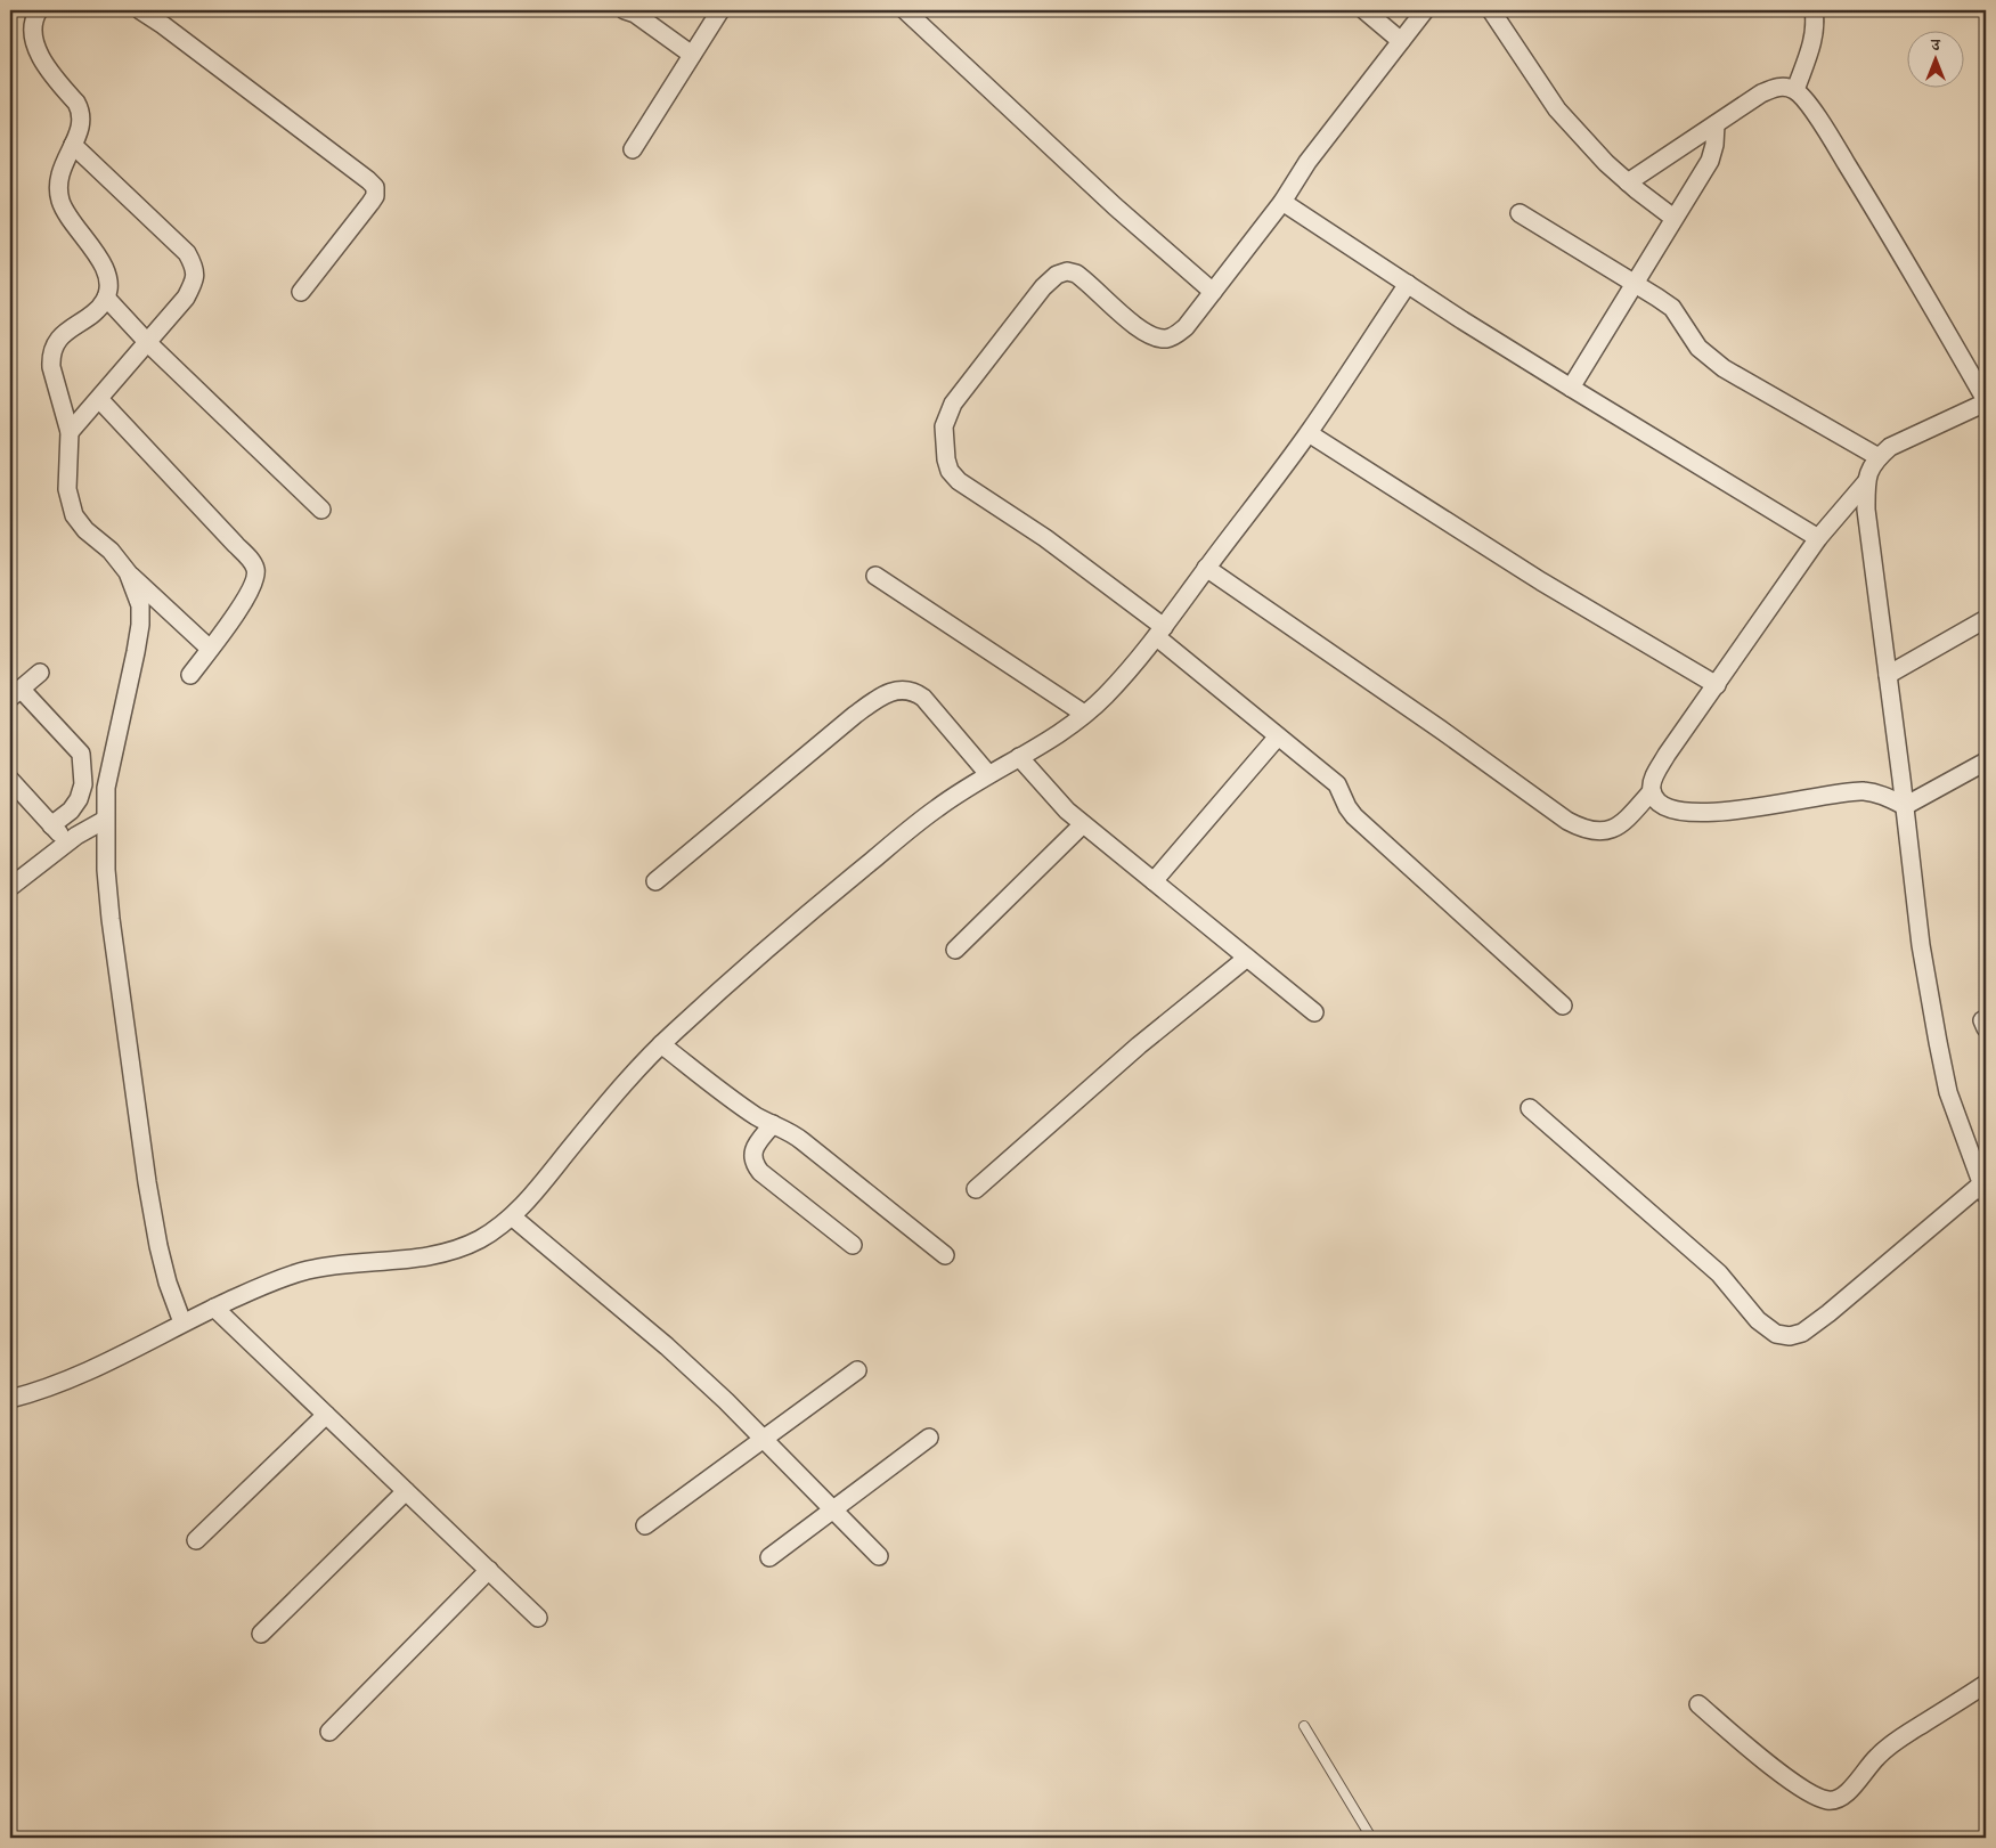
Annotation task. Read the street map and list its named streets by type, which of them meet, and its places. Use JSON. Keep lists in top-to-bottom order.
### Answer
{
  "north": "top"
}
